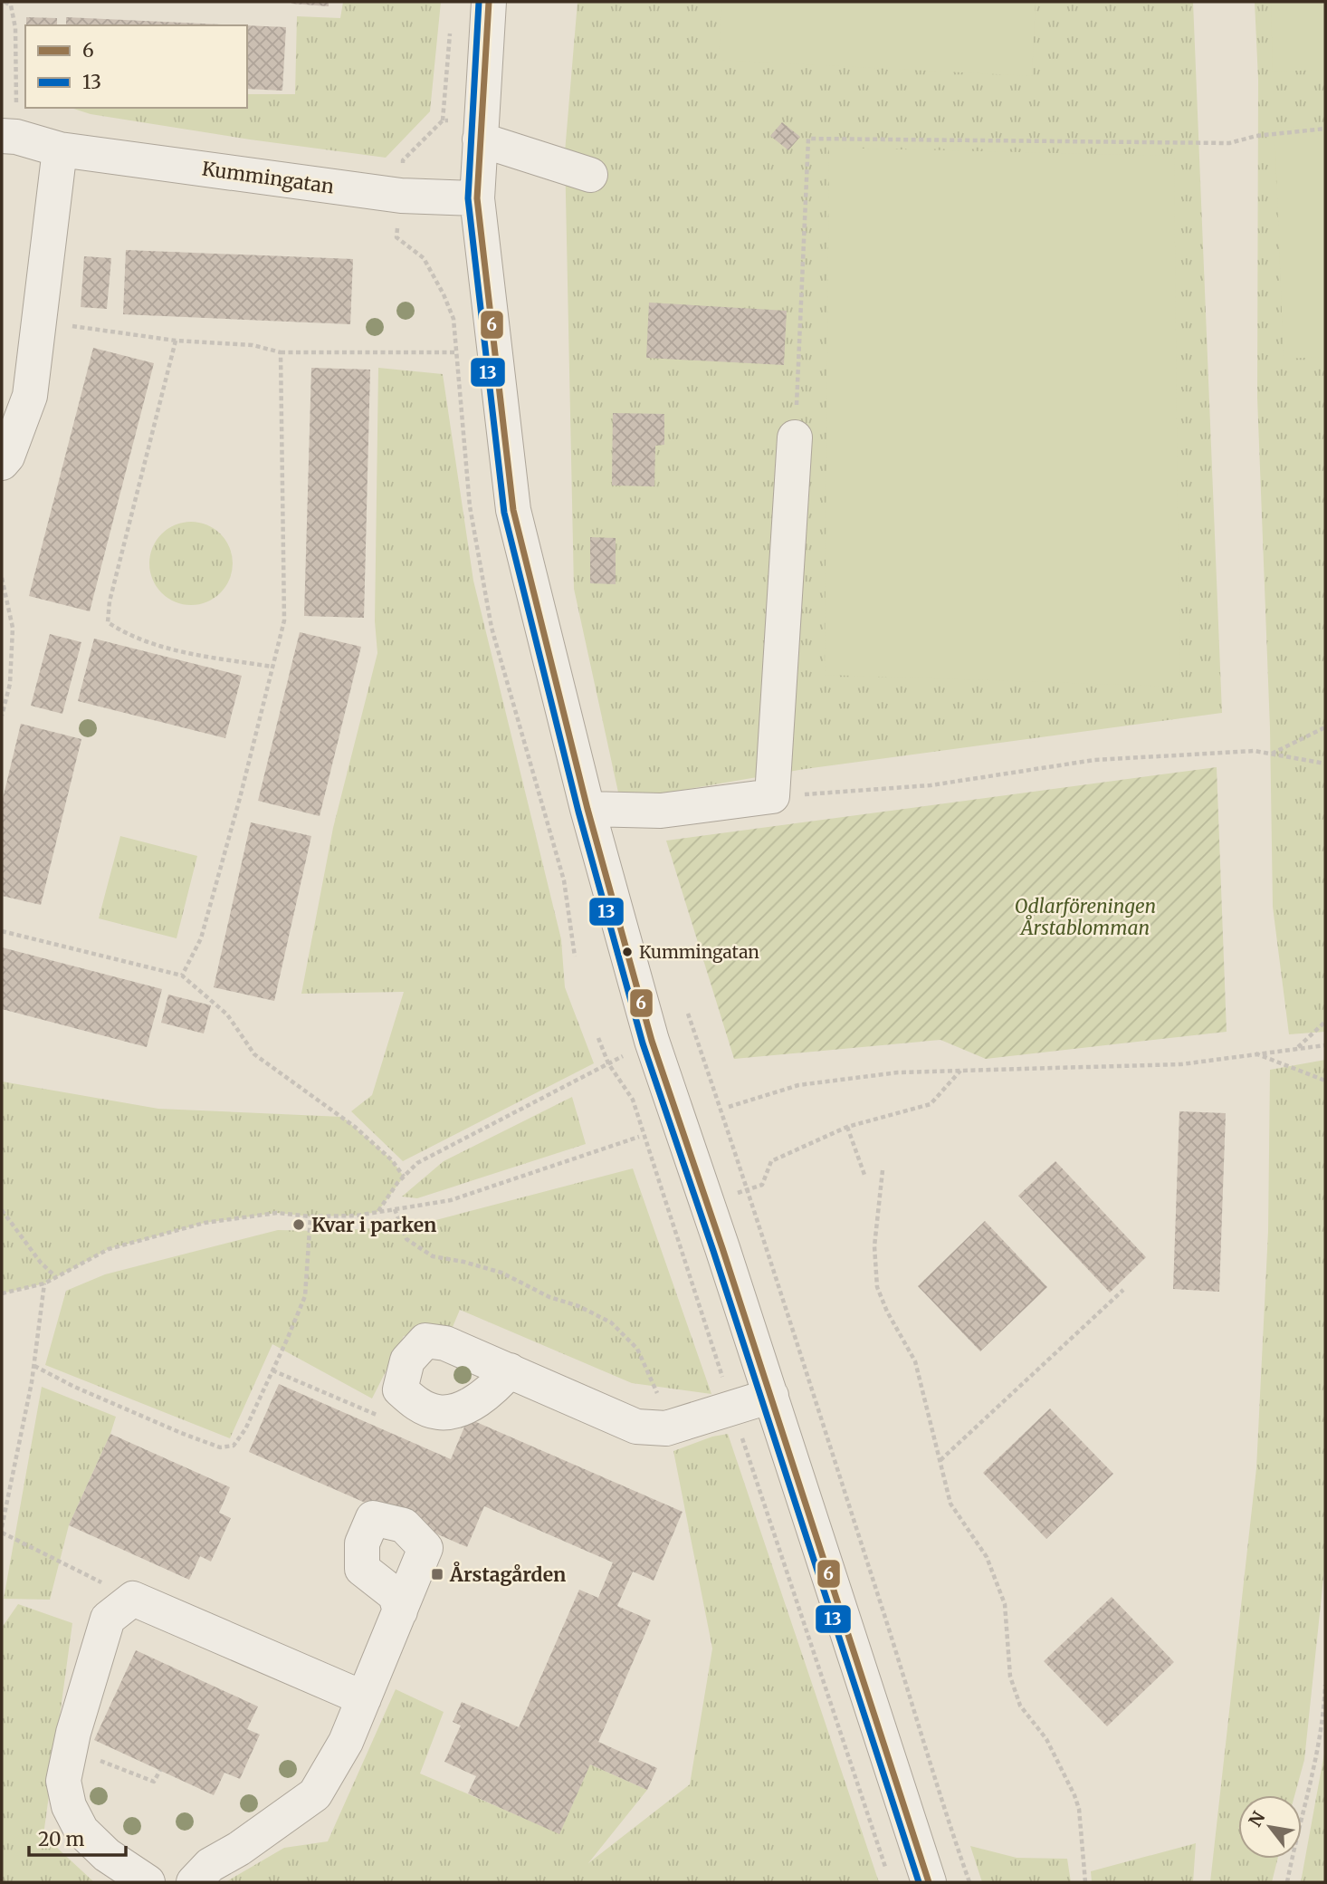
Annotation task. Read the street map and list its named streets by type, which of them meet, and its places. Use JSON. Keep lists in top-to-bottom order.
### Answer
{
  "streets": {
    "street": ["Kummingatan"]
  },
  "parks": ["Odlarföreningen Årstablomman"],
  "places": {
    "other": ["Kummingatan", "Kvar i parken"],
    "transit": ["Årstagården"]
  },
  "lines": ["transit line 6", "transit line 13"],
  "legend": ["6", "13"],
  "scale_bar": "20 m",
  "north": "top left"
}
